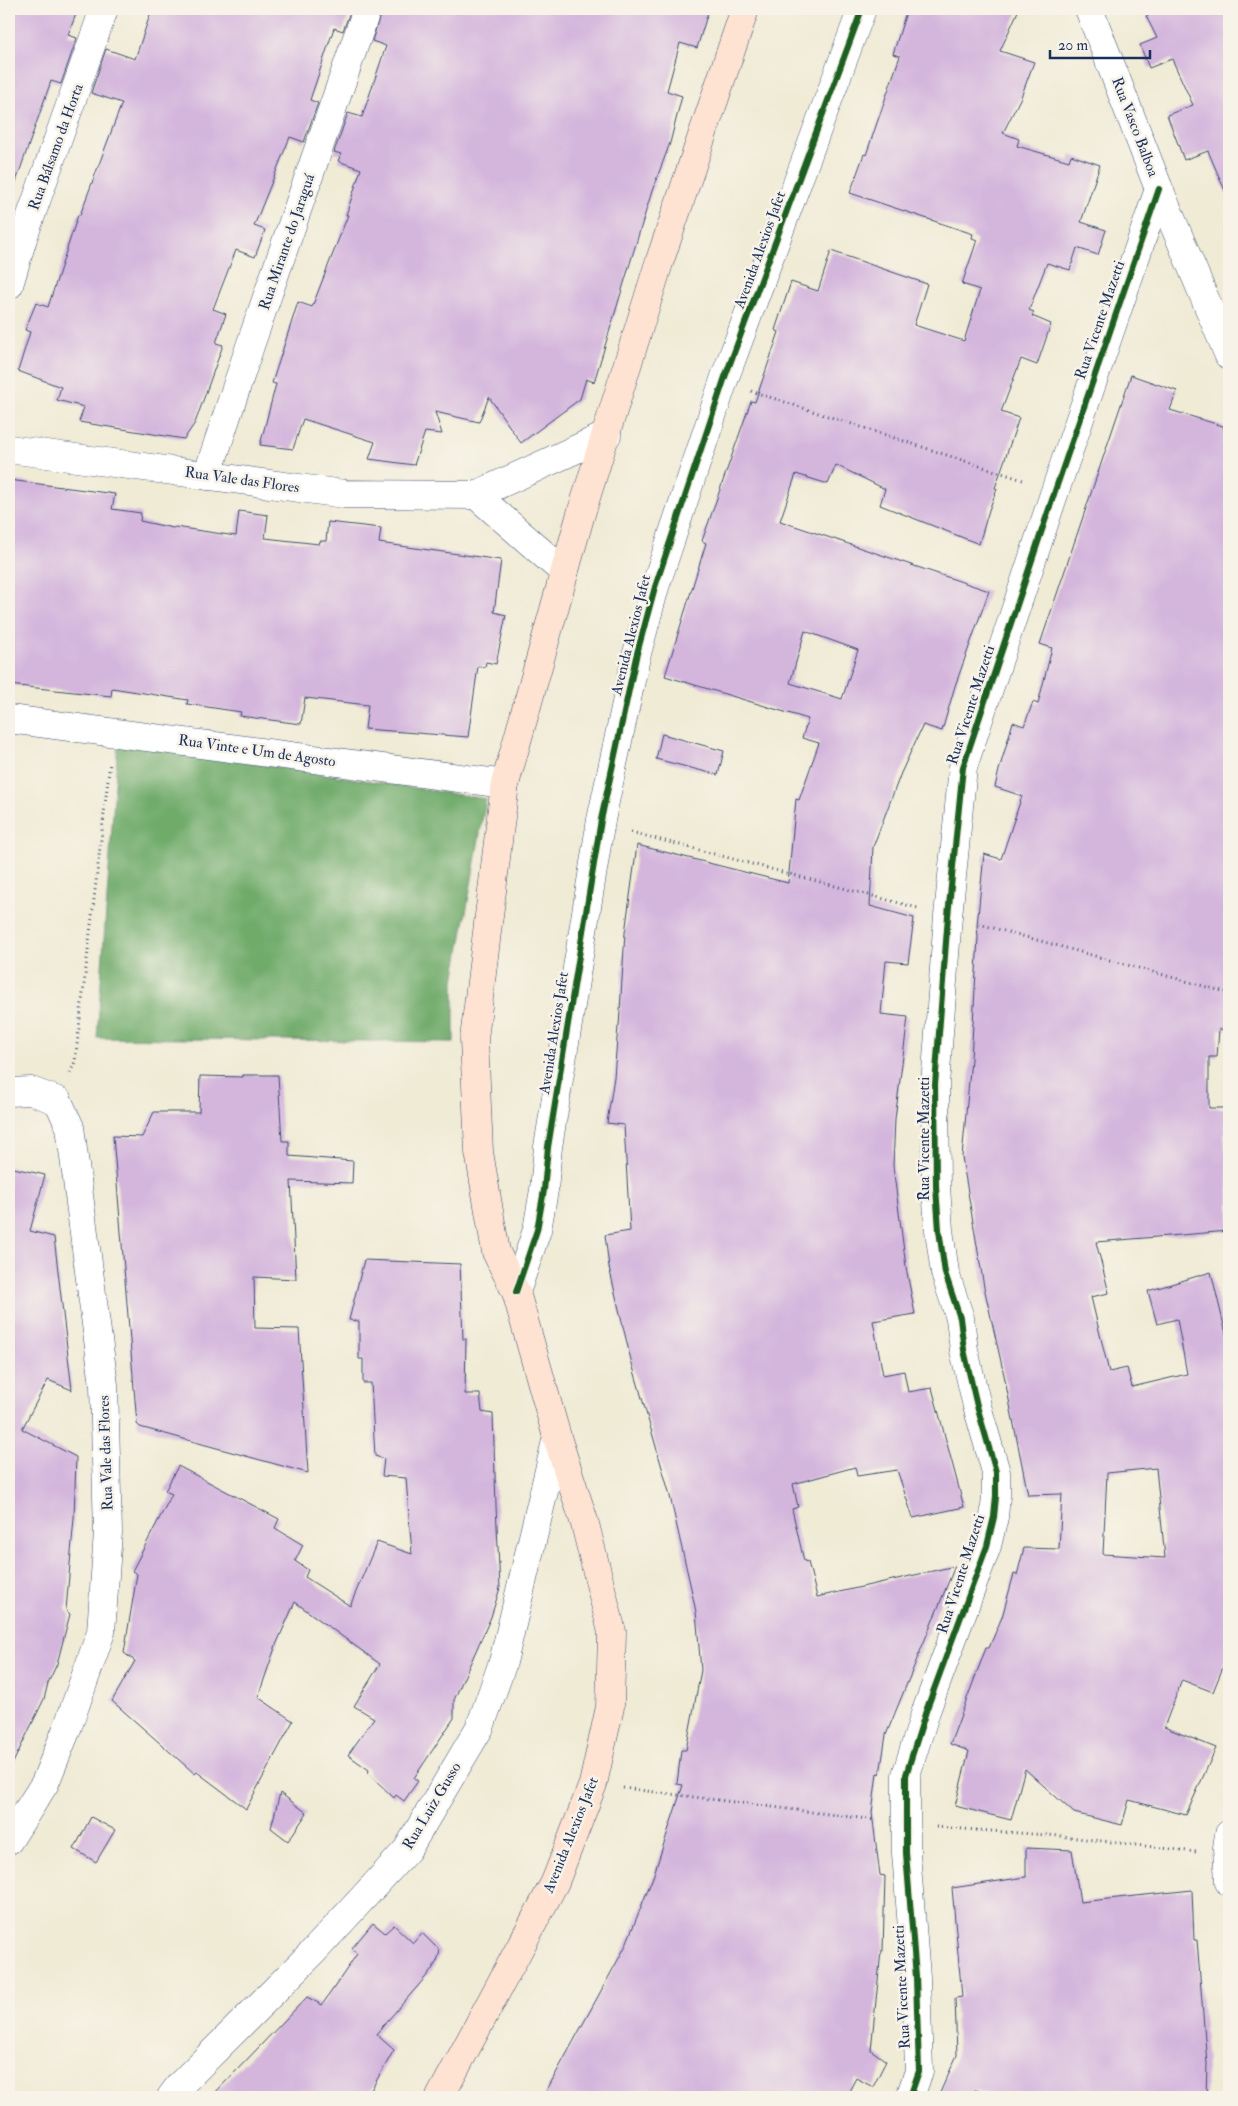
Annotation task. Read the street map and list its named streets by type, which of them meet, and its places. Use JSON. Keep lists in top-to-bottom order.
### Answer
{
  "streets": {
    "main road": ["Avenida Alexios Jafet"],
    "street": [
      "Rua Vasco Balboa",
      "Rua Bálsamo da Horta",
      "Rua Mirante do Jaraguá",
      "Rua Vicente Mazetti",
      "Rua Vale das Flores",
      "Rua Vinte e Um de Agosto",
      "Rua Luiz Gusso"
    ]
  },
  "crossings": [
    ["Rua Vasco Balboa", "Rua Vicente Mazetti"],
    ["Rua Mirante do Jaraguá", "Rua Vale das Flores"],
    ["Avenida Alexios Jafet", "Rua Vale das Flores"],
    ["Avenida Alexios Jafet", "Rua Vinte e Um de Agosto"],
    ["Avenida Alexios Jafet", "Rua Luiz Gusso"]
  ],
  "scale_bar": "20 m"
}
